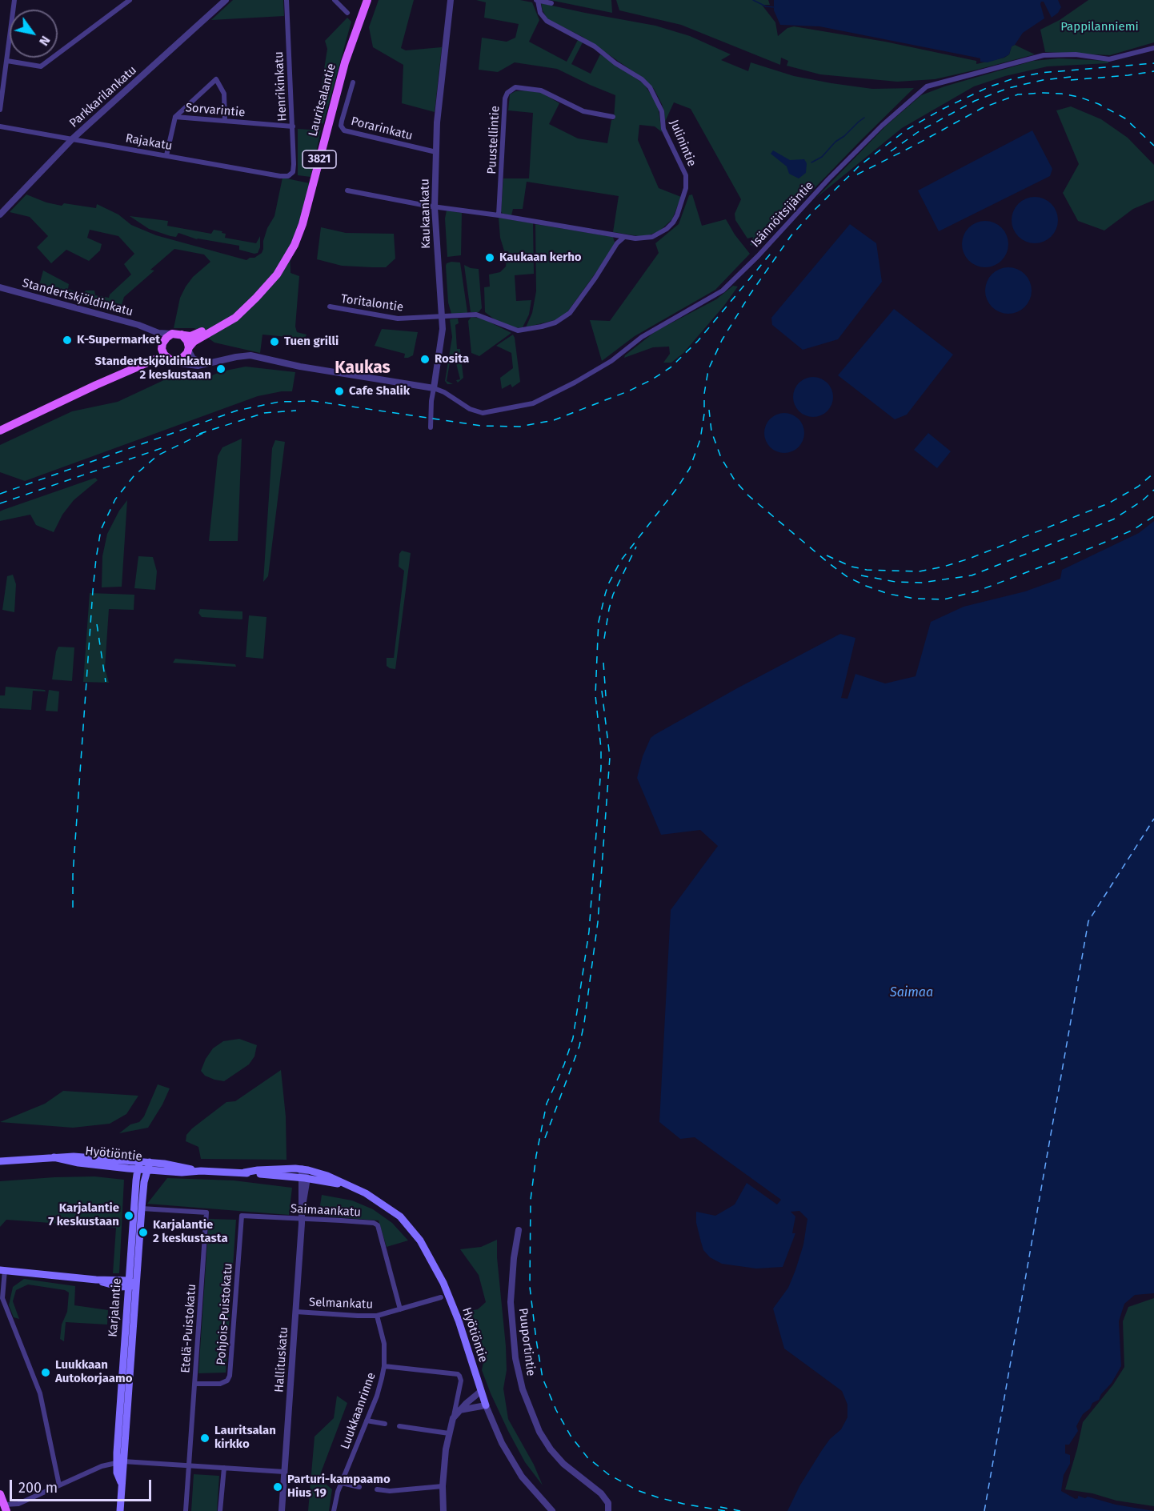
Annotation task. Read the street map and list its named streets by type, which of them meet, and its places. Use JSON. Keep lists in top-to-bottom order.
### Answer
{
  "streets": {
    "main road": [
      "Lauritsalantie",
      "3821",
      "Hyötiöntie",
      "Karjalantie"
    ],
    "street": [
      "Henrikinkatu",
      "Parkkarilankatu",
      "Sorvarintie",
      "Porarinkatu",
      "Puustellintie",
      "Rajakatu",
      "Julinintie",
      "Kaukaankatu",
      "Isännöitsijäntie",
      "Standertskjöldinkatu",
      "Toritalontie",
      "Saimaankatu",
      "Selmankatu",
      "Pohjois-Puistokatu",
      "Etelä-Puistokatu",
      "Puuportintie",
      "Hallituskatu",
      "Luukkaanrinne"
    ]
  },
  "crossings": [
    ["Henrikinkatu", "Sorvarintie"],
    ["Henrikinkatu", "Rajakatu"],
    ["Parkkarilankatu", "Rajakatu"],
    ["Lauritsalantie", "Standertskjöldinkatu"],
    ["Sorvarintie", "Rajakatu"],
    ["Porarinkatu", "Kaukaankatu"],
    ["Puustellintie", "Julinintie"],
    ["Julinintie", "Kaukaankatu"],
    ["Julinintie", "Toritalontie"],
    ["Kaukaankatu", "Isännöitsijäntie"],
    ["Kaukaankatu", "Toritalontie"],
    ["Hyötiöntie", "Karjalantie"],
    ["Hyötiöntie", "Hallituskatu"],
    ["Saimaankatu", "Selmankatu"],
    ["Saimaankatu", "Pohjois-Puistokatu"],
    ["Saimaankatu", "Hallituskatu"],
    ["Selmankatu", "Hallituskatu"],
    ["Selmankatu", "Luukkaanrinne"],
    ["Karjalantie", "Etelä-Puistokatu"],
    ["Pohjois-Puistokatu", "Etelä-Puistokatu"]
  ],
  "districts": ["Kaukas"],
  "water": ["Saimaa"],
  "parks": ["Pappilanniemi"],
  "places": [
    "Kaukaan kerho",
    "K-Supermarket",
    "Tuen grilli",
    "Rosita",
    "Standertskjöldinkatu 2 keskustaan",
    "Cafe Shalik",
    "Karjalantie 7 keskustaan",
    "Karjalantie 2 keskustasta",
    "Luukkaan Autokorjaamo",
    "Lauritsalan kirkko",
    "Parturi-kampaamo Hius 19"
  ],
  "scale_bar": "200 m",
  "north": "bottom right"
}
